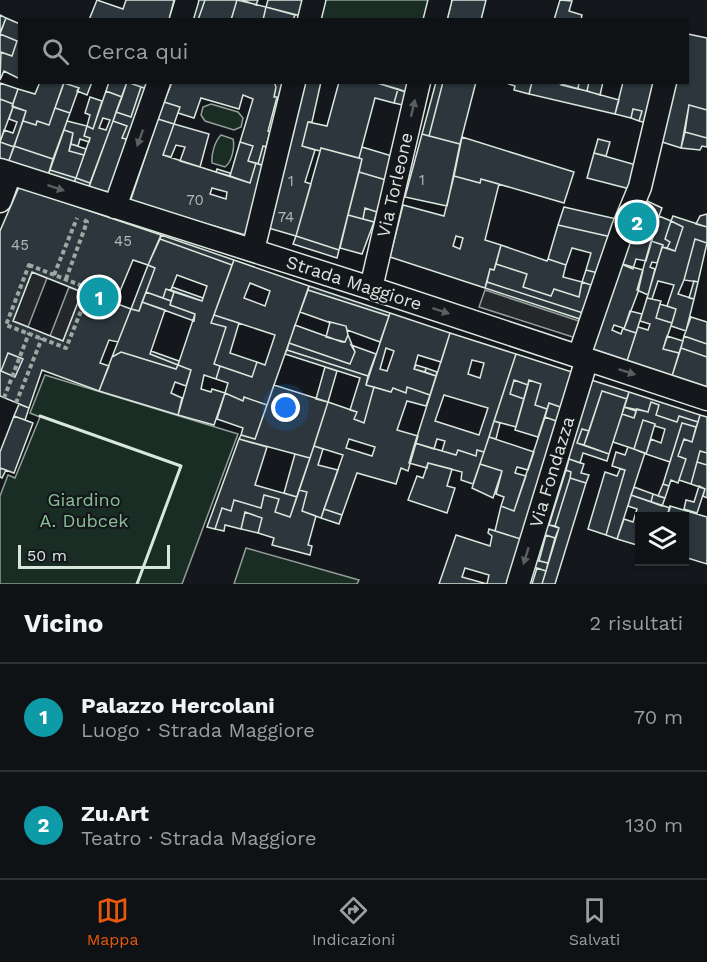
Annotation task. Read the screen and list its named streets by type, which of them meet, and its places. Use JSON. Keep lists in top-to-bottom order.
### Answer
{
  "streets": {
    "street": ["Via Torleone", "Strada Maggiore", "Via Fondazza"]
  },
  "crossings": [
    ["Via Torleone", "Strada Maggiore"],
    ["Strada Maggiore", "Via Fondazza"]
  ],
  "one_way": ["Strada Maggiore", "Via Fondazza"],
  "parks": ["Giardino A. Dubcek"],
  "house_numbers": [
    "1",
    "1",
    "70",
    "74",
    "45",
    "45"
  ],
  "scale_bar": "50 m",
  "page": {
    "search": "Cerca qui",
    "pins": ["2", "1"],
    "scale": "50 m",
    "heading": ["Vicino", "2 risultati"],
    "list": [
      {
        "mark": "1",
        "name": "Palazzo Hercolani",
        "note": "Luogo · Strada Maggiore",
        "value": "70 m"
      },
      {
        "mark": "2",
        "name": "Zu.Art",
        "note": "Teatro · Strada Maggiore",
        "value": "130 m"
      }
    ],
    "nav": ["Mappa", "Indicazioni", "Salvati"]
  }
}
